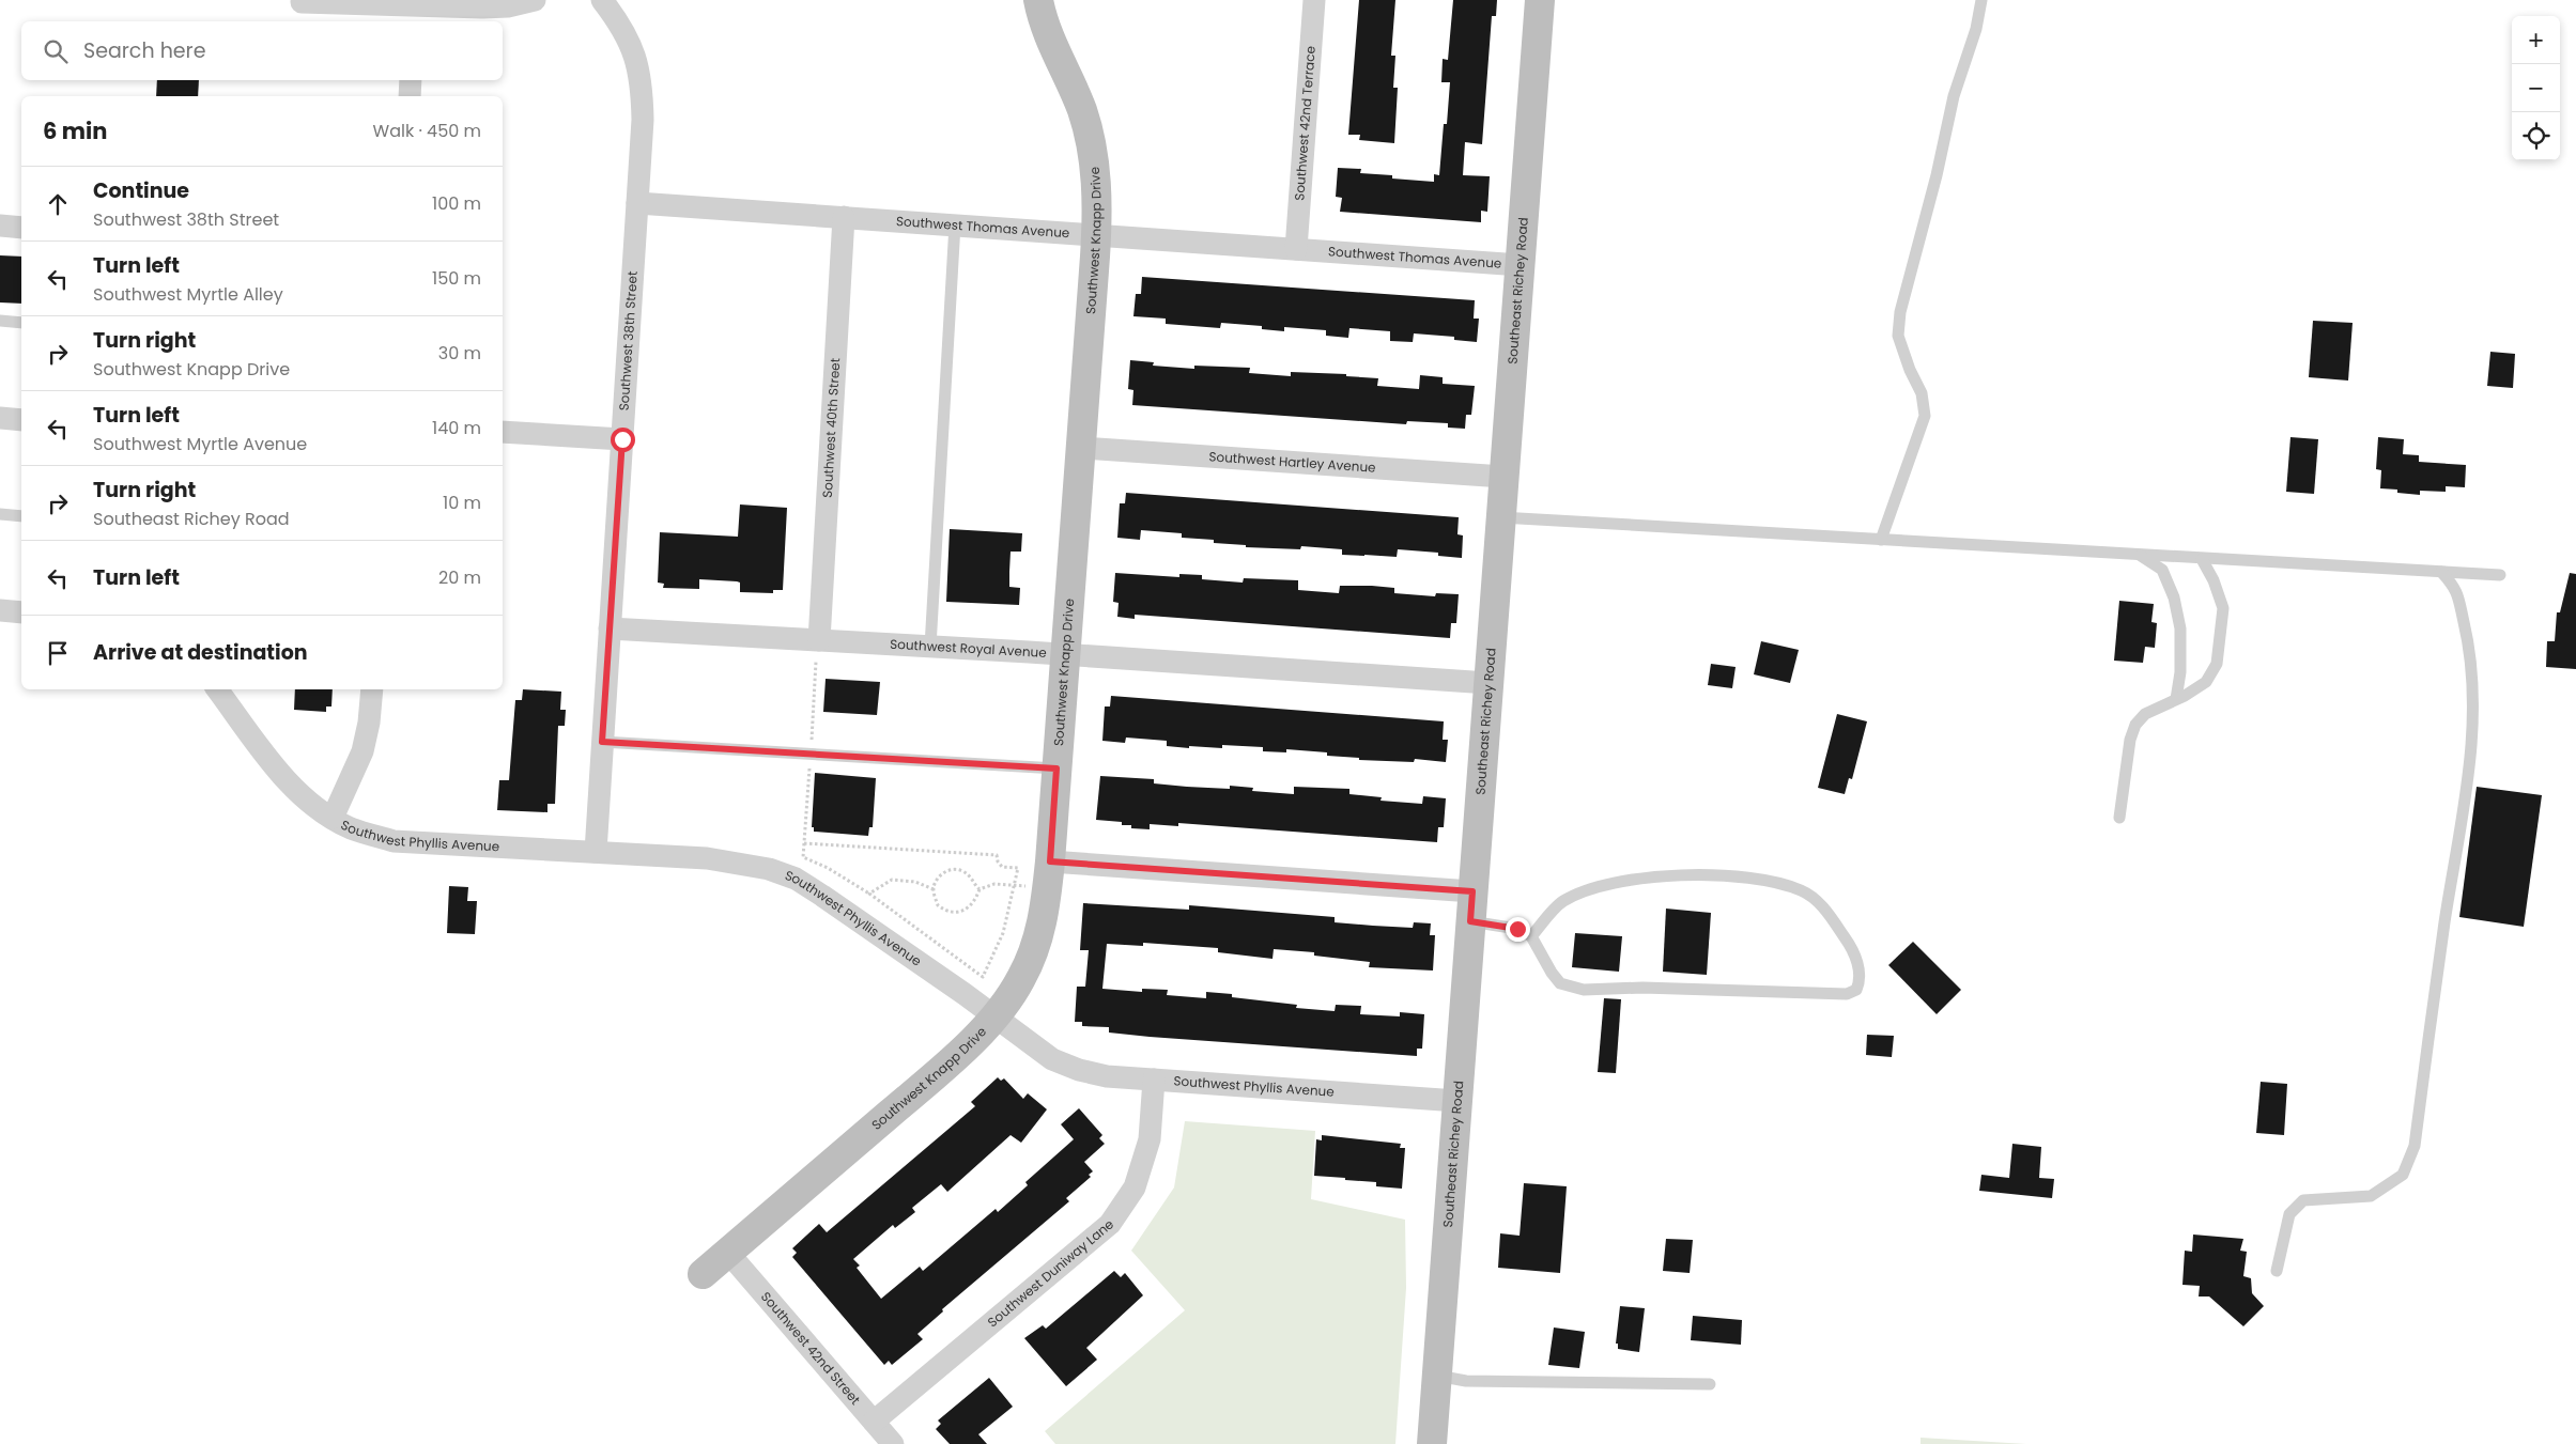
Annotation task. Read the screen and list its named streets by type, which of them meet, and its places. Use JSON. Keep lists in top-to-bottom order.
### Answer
{
  "streets": {
    "main road": ["Southwest Knapp Drive", "Southeast Richey Road"],
    "street": [
      "Southwest 42nd Terrace",
      "Southwest Thomas Avenue",
      "Southwest 38th Street",
      "Southwest 40th Street",
      "Southwest Hartley Avenue",
      "Southwest Royal Avenue",
      "Southwest Phyllis Avenue",
      "Southwest Duniway Lane",
      "Southwest 42nd Street"
    ]
  },
  "crossings": [
    ["Southwest 42nd Terrace", "Southwest Thomas Avenue"],
    ["Southwest Thomas Avenue", "Southwest Knapp Drive"],
    ["Southwest Thomas Avenue", "Southeast Richey Road"],
    ["Southwest Thomas Avenue", "Southwest 38th Street"],
    ["Southwest Thomas Avenue", "Southwest 40th Street"],
    ["Southwest Knapp Drive", "Southwest Hartley Avenue"],
    ["Southwest Knapp Drive", "Southwest Royal Avenue"],
    ["Southwest Knapp Drive", "Southwest Phyllis Avenue"],
    ["Southwest Knapp Drive", "Southwest 42nd Street"],
    ["Southeast Richey Road", "Southwest Hartley Avenue"],
    ["Southeast Richey Road", "Southwest Royal Avenue"],
    ["Southeast Richey Road", "Southwest Phyllis Avenue"],
    ["Southwest 38th Street", "Southwest Royal Avenue"],
    ["Southwest 38th Street", "Southwest Phyllis Avenue"],
    ["Southwest 40th Street", "Southwest Royal Avenue"],
    ["Southwest Phyllis Avenue", "Southwest Duniway Lane"],
    ["Southwest Duniway Lane", "Southwest 42nd Street"]
  ],
  "page": {
    "map_buttons": ["+", "−"],
    "search": "Search here",
    "heading": ["6 min", "Walk · 450 m"],
    "list": [
      ["Continue", "Southwest 38th Street", "100 m"],
      ["Turn left", "Southwest Myrtle Alley", "150 m"],
      ["Turn right", "Southwest Knapp Drive", "30 m"],
      ["Turn left", "Southwest Myrtle Avenue", "140 m"],
      ["Turn right", "Southeast Richey Road", "10 m"],
      ["Turn left", "20 m"],
      "Arrive at destination"
    ]
  }
}
